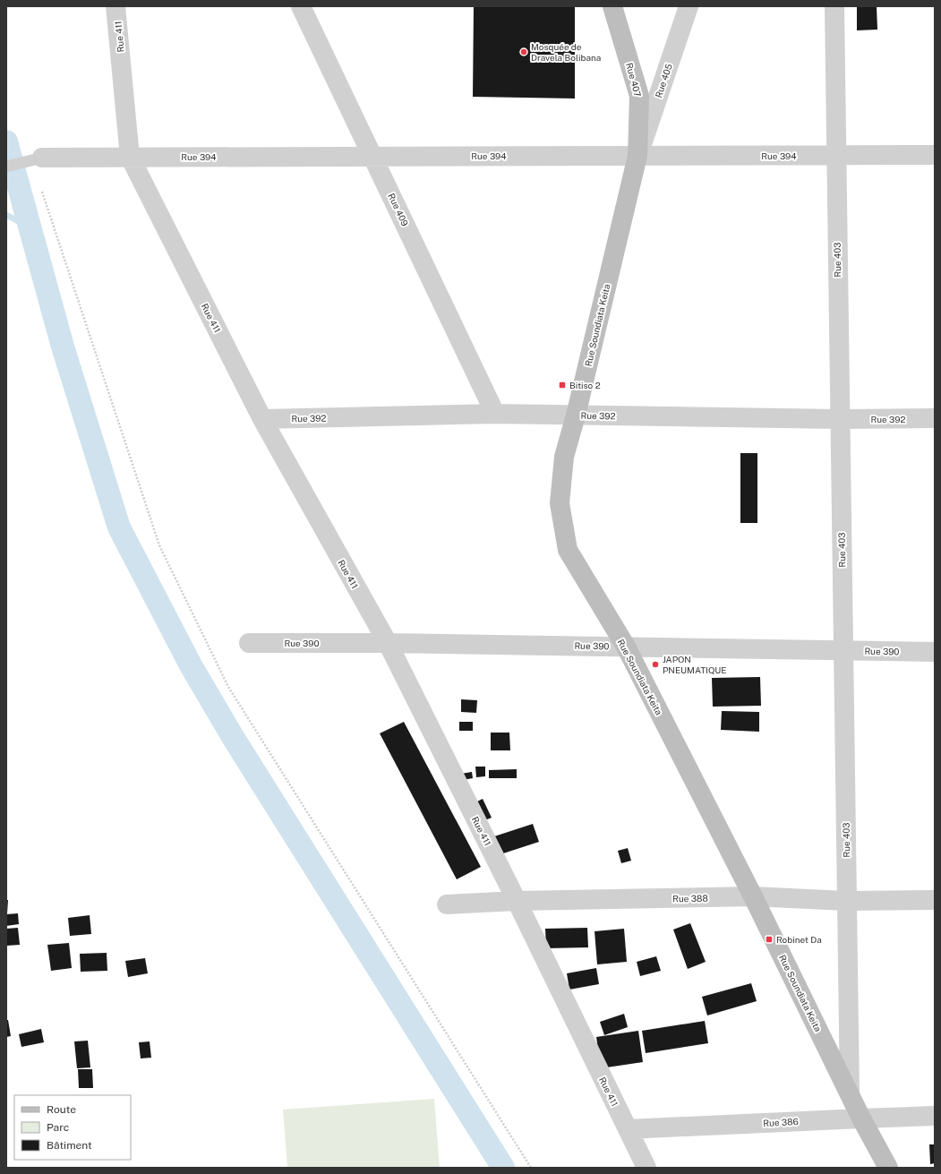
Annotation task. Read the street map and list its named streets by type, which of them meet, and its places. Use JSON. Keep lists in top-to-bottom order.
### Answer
{
  "streets": {
    "main road": ["Rue 407", "Rue Soundiata Keita"],
    "street": [
      "Rue 411",
      "Rue 405",
      "Rue 394",
      "Rue 409",
      "Rue 403",
      "Rue 392",
      "Rue 390",
      "Rue 388",
      "Rue 386"
    ]
  },
  "crossings": [
    ["Rue 411", "Rue 394"],
    ["Rue 411", "Rue 392"],
    ["Rue 411", "Rue 390"],
    ["Rue 411", "Rue 388"],
    ["Rue 411", "Rue 386"],
    ["Rue 407", "Rue 405"],
    ["Rue 407", "Rue 394"],
    ["Rue 407", "Rue Soundiata Keita"],
    ["Rue 405", "Rue 394"],
    ["Rue 405", "Rue Soundiata Keita"],
    ["Rue 394", "Rue 409"],
    ["Rue 394", "Rue 403"],
    ["Rue 394", "Rue Soundiata Keita"],
    ["Rue 409", "Rue 392"],
    ["Rue 403", "Rue Soundiata Keita"],
    ["Rue 403", "Rue 392"],
    ["Rue 403", "Rue 390"],
    ["Rue 403", "Rue 388"],
    ["Rue Soundiata Keita", "Rue 392"],
    ["Rue Soundiata Keita", "Rue 390"],
    ["Rue Soundiata Keita", "Rue 388"],
    ["Rue Soundiata Keita", "Rue 386"]
  ],
  "places": {
    "other": ["Mosquée de Dravela Bolibana", "JAPON PNEUMATIQUE"],
    "transit": ["Bitiso 2", "Robinet Da"]
  },
  "legend": ["Route", "Parc", "Bâtiment"]
}
